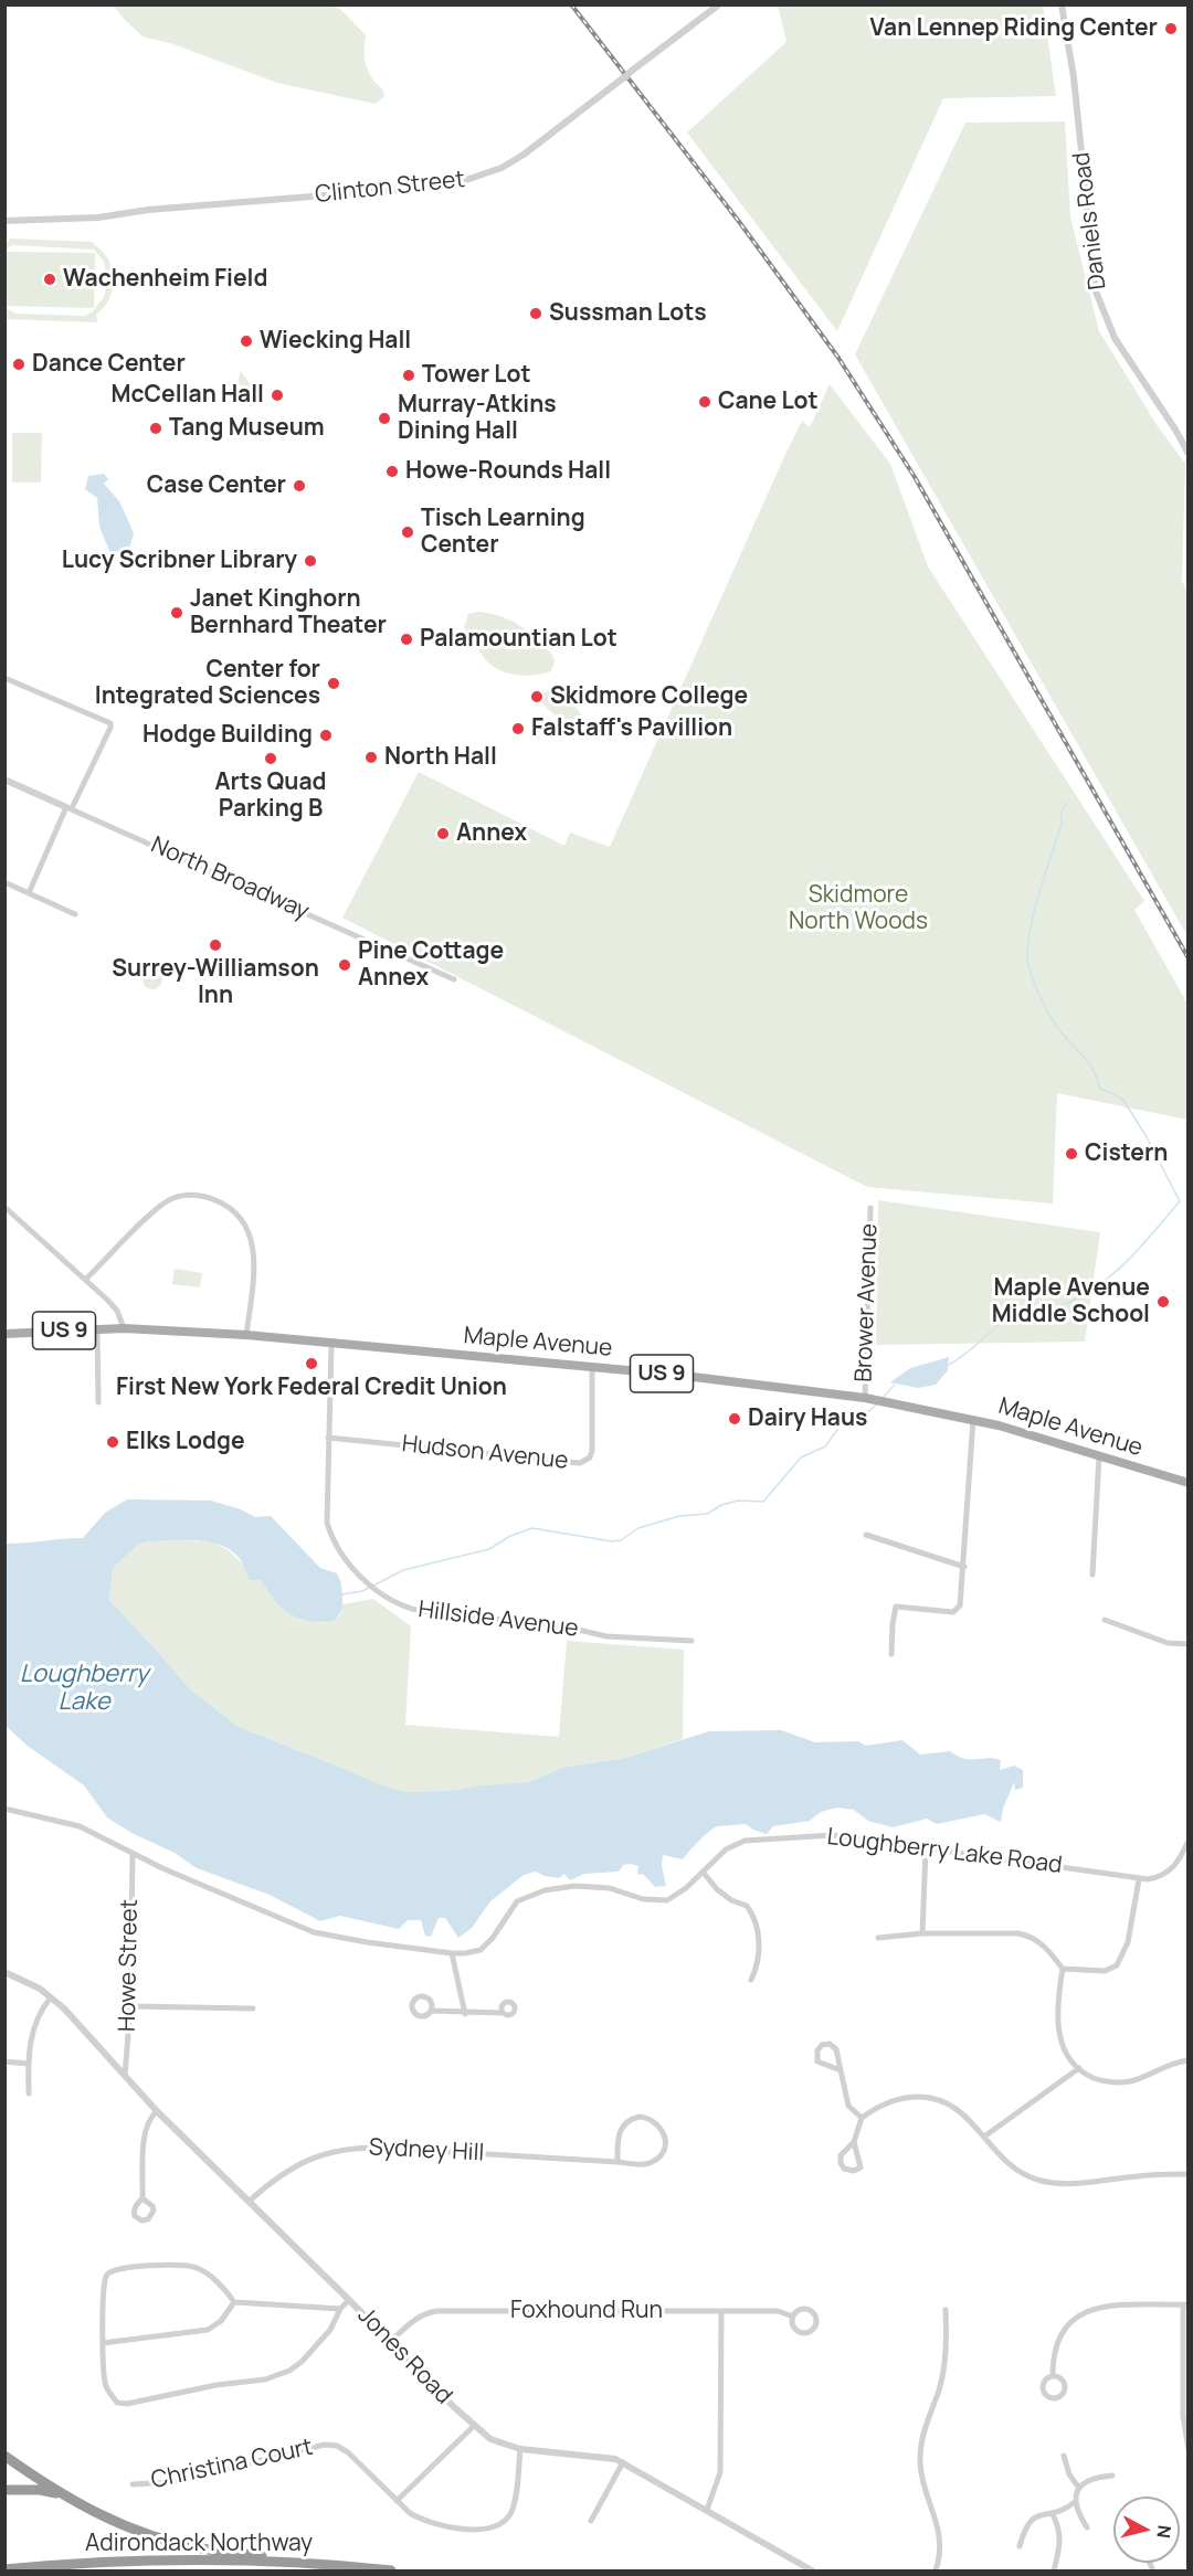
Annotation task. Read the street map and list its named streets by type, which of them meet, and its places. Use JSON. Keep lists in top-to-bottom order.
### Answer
{
  "streets": {
    "highway": ["Adirondack Northway"],
    "main road": ["US 9", "Maple Avenue"],
    "street": [
      "Clinton Street",
      "Daniels Road",
      "North Broadway",
      "Brower Avenue",
      "Hudson Avenue",
      "Hillside Avenue",
      "Loughberry Lake Road",
      "Howe Street",
      "Sydney Hill",
      "Foxhound Run",
      "Jones Road",
      "Christina Court"
    ]
  },
  "crossings": [
    ["Brower Avenue", "Maple Avenue"],
    ["US 9", "Maple Avenue"],
    ["Maple Avenue", "Hudson Avenue"],
    ["Maple Avenue", "Hillside Avenue"],
    ["Hudson Avenue", "Hillside Avenue"],
    ["Loughberry Lake Road", "Howe Street"],
    ["Howe Street", "Jones Road"],
    ["Sydney Hill", "Jones Road"],
    ["Foxhound Run", "Jones Road"],
    ["Jones Road", "Christina Court"]
  ],
  "water": ["Loughberry Lake"],
  "parks": ["Skidmore North Woods"],
  "places": [
    "Van Lennep Riding Center",
    "Wachenheim Field",
    "Sussman Lots",
    "Wiecking Hall",
    "Dance Center",
    "Tower Lot",
    "McCellan Hall",
    "Cane Lot",
    "Murray-Atkins Dining Hall",
    "Tang Museum",
    "Howe-Rounds Hall",
    "Case Center",
    "Tisch Learning Center",
    "Lucy Scribner Library",
    "Janet Kinghorn Bernhard Theater",
    "Palamountian Lot",
    "Center for Integrated Sciences",
    "Skidmore College",
    "Falstaff's Pavillion",
    "Hodge Building",
    "North Hall",
    "Arts Quad Parking B",
    "Annex",
    "Surrey-Williamson Inn",
    "Pine Cottage Annex",
    "Cistern",
    "Maple Avenue Middle School",
    "First New York Federal Credit Union",
    "Dairy Haus",
    "Elks Lodge"
  ],
  "north": "right"
}
